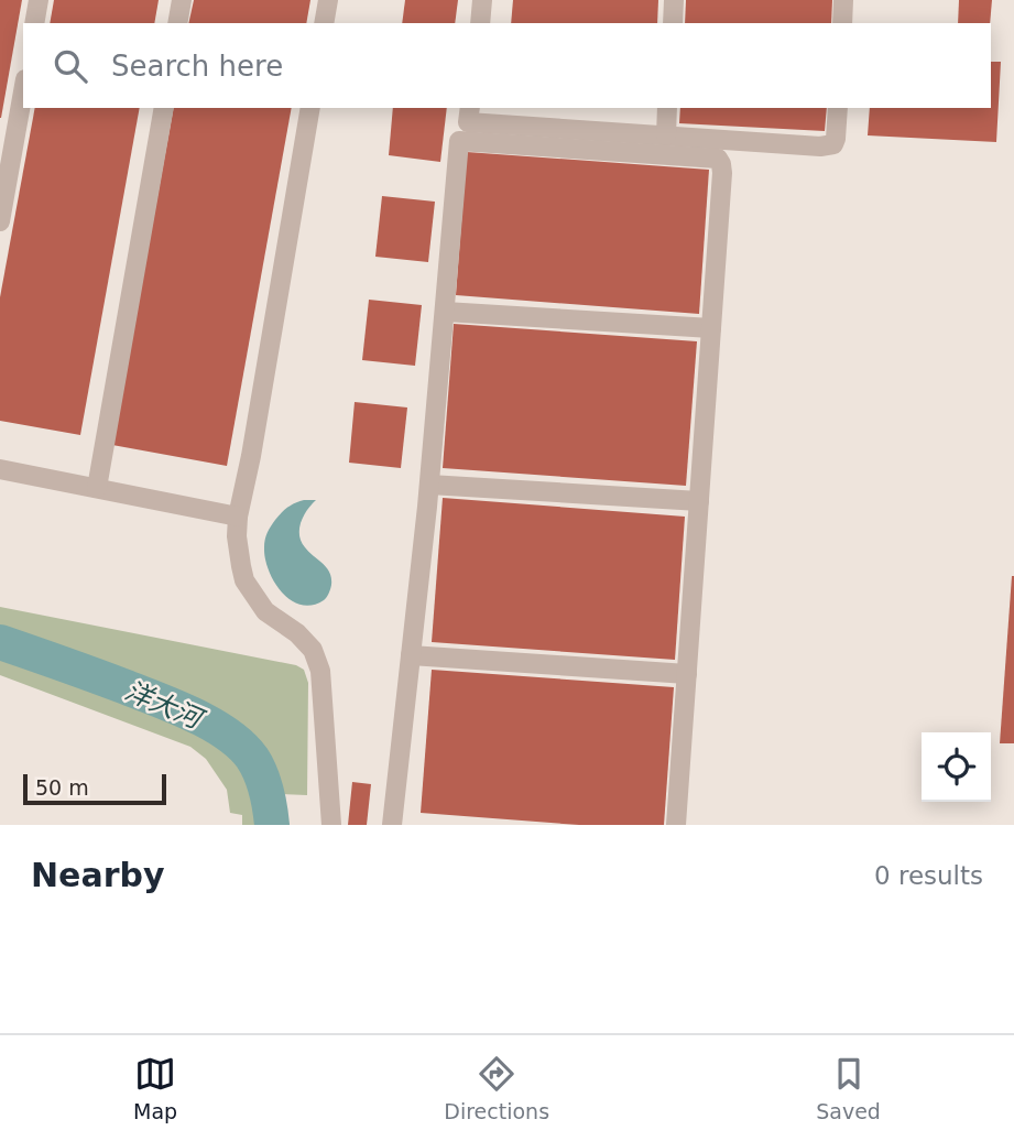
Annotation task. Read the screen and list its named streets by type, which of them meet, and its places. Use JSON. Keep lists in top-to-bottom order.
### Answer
{
  "water": ["洋大河"],
  "scale_bar": "50 m",
  "page": {
    "search": "Search here",
    "scale": "50 m",
    "heading": ["Nearby", "0 results"],
    "nav": ["Map", "Directions", "Saved"]
  }
}
